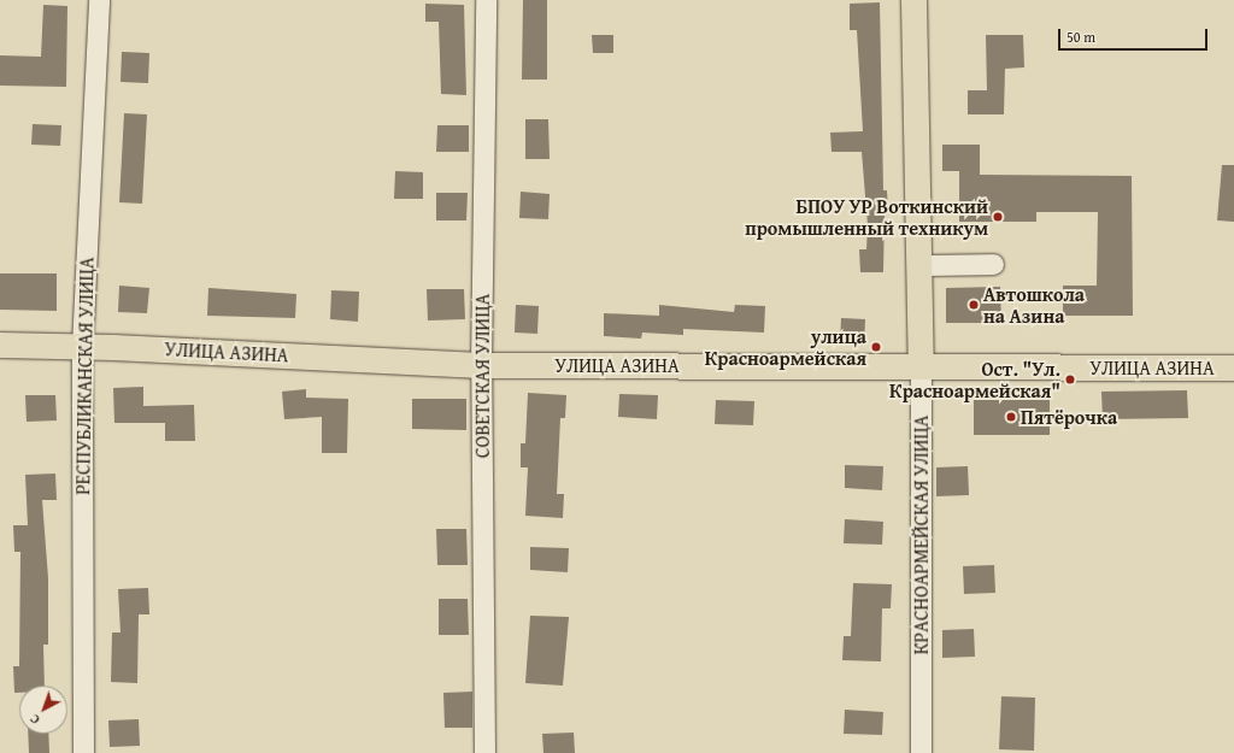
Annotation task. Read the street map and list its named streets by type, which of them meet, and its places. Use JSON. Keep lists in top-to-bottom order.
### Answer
{
  "streets": {
    "main road": ["УЛИЦА АЗИНА", "КРАСНОАРМЕЙСКАЯ УЛИЦА"],
    "street": ["РЕСПУБЛИКАНСКАЯ УЛИЦА", "СОВЕТСКАЯ УЛИЦА"]
  },
  "crossings": [
    ["УЛИЦА АЗИНА", "РЕСПУБЛИКАНСКАЯ УЛИЦА"],
    ["УЛИЦА АЗИНА", "СОВЕТСКАЯ УЛИЦА"],
    ["УЛИЦА АЗИНА", "КРАСНОАРМЕЙСКАЯ УЛИЦА"]
  ],
  "places": [
    "БПОУ УР Воткинский промышленный техникум",
    "Автошкола на Азина",
    "улица Красноармейская",
    "Ост. \"Ул. Красноармейская\"",
    "Пятёрочка"
  ],
  "scale_bar": "50 m",
  "north": "bottom left"
}
